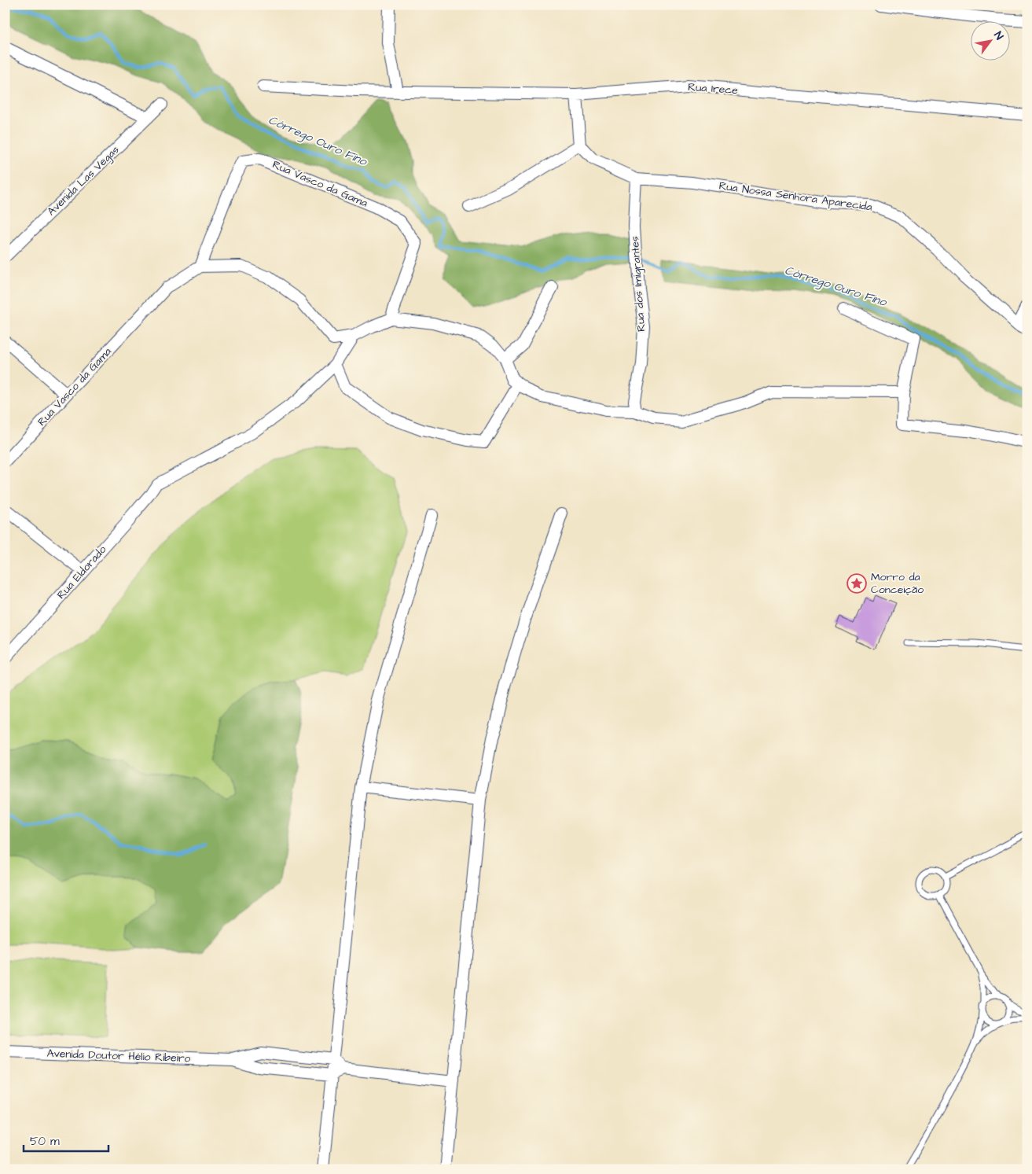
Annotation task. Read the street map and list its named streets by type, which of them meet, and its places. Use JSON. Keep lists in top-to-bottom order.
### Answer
{
  "streets": {
    "street": [
      "Rua Irece",
      "Avenida Las Vegas",
      "Rua Vasco da Gama",
      "Rua Nossa Senhora Aparecida",
      "Rua dos Imigrantes",
      "Rua Eldorado",
      "Avenida Doutor Hélio Ribeiro"
    ]
  },
  "crossings": [
    ["Rua Nossa Senhora Aparecida", "Rua dos Imigrantes"]
  ],
  "water": ["Córrego Ouro Fino"],
  "places": {
    "place": ["Morro da Conceição"]
  },
  "scale_bar": "50 m",
  "north": "top right"
}
